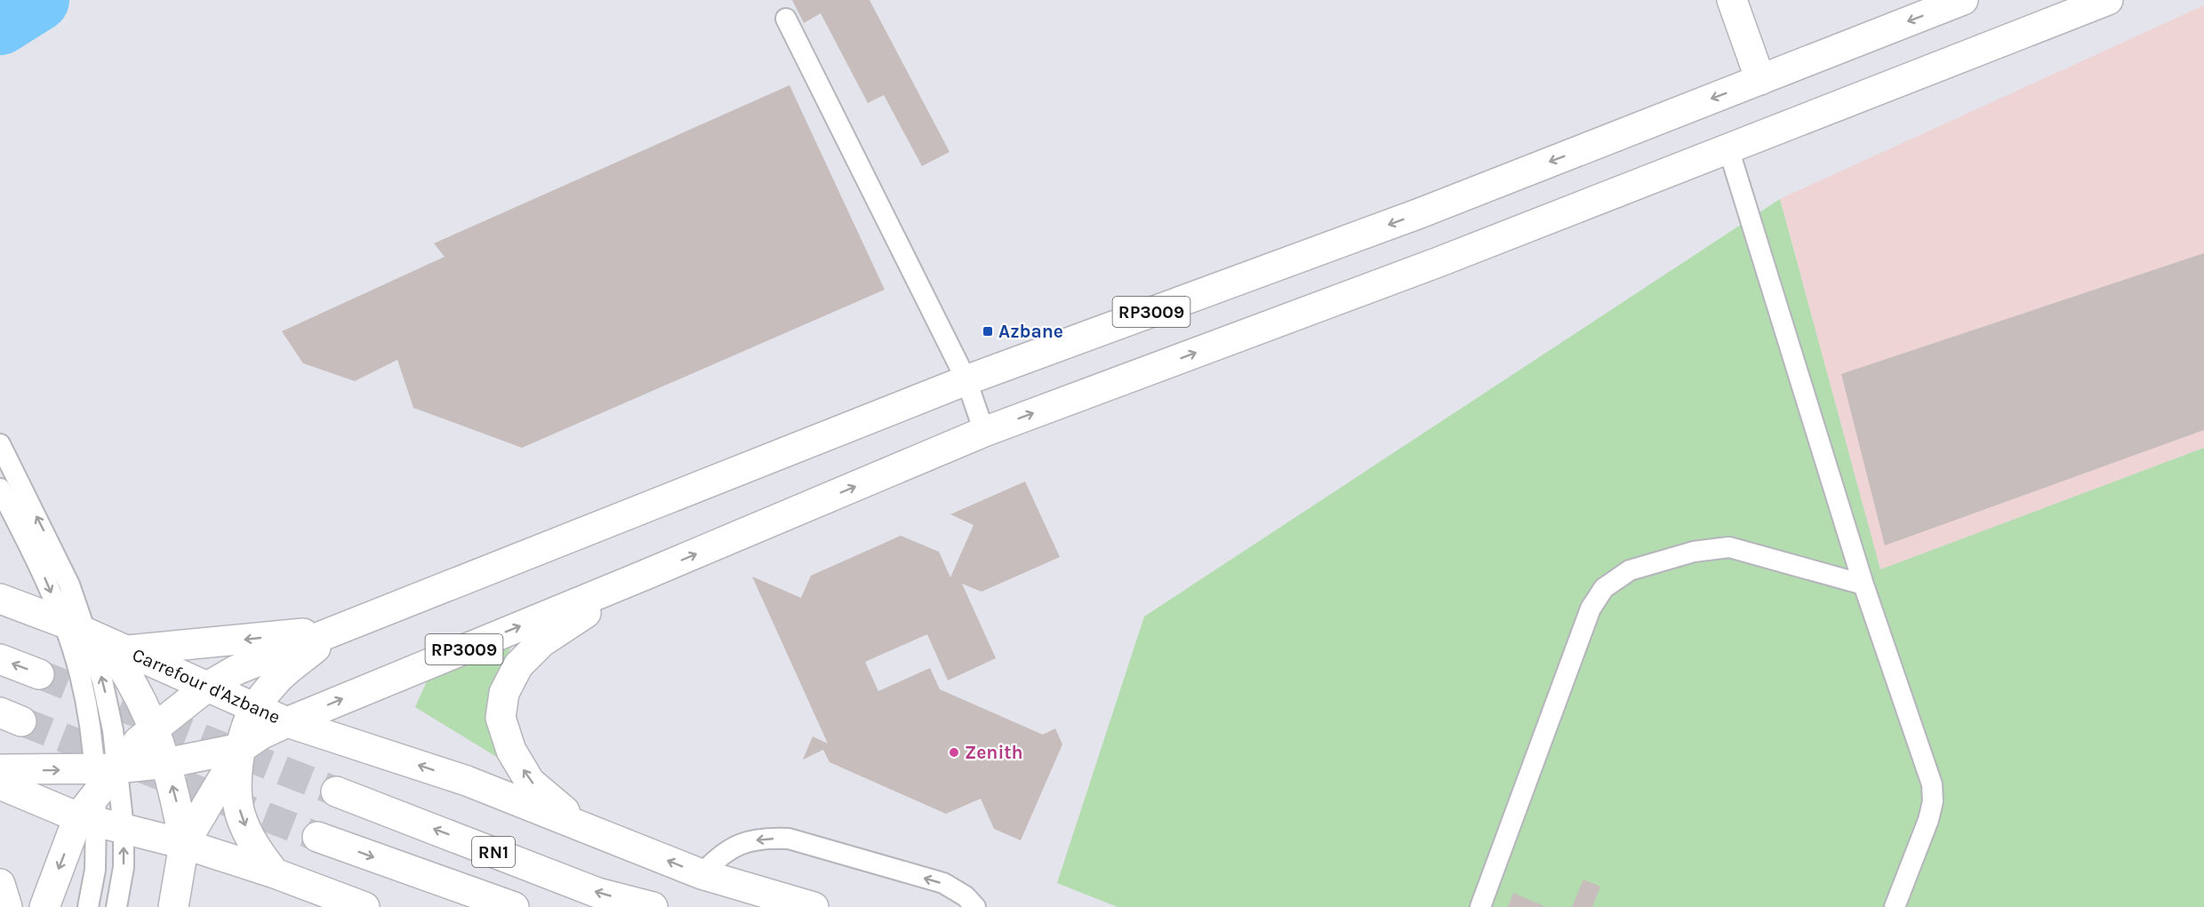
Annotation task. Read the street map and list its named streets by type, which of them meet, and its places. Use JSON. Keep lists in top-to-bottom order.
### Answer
{
  "streets": {
    "main road": ["RP3009", "Carrefour d'Azbane", "RN1"]
  },
  "crossings": [
    ["RP3009", "Carrefour d'Azbane"]
  ],
  "places": {
    "transit": ["Azbane"],
    "other": ["Zenith"]
  }
}
